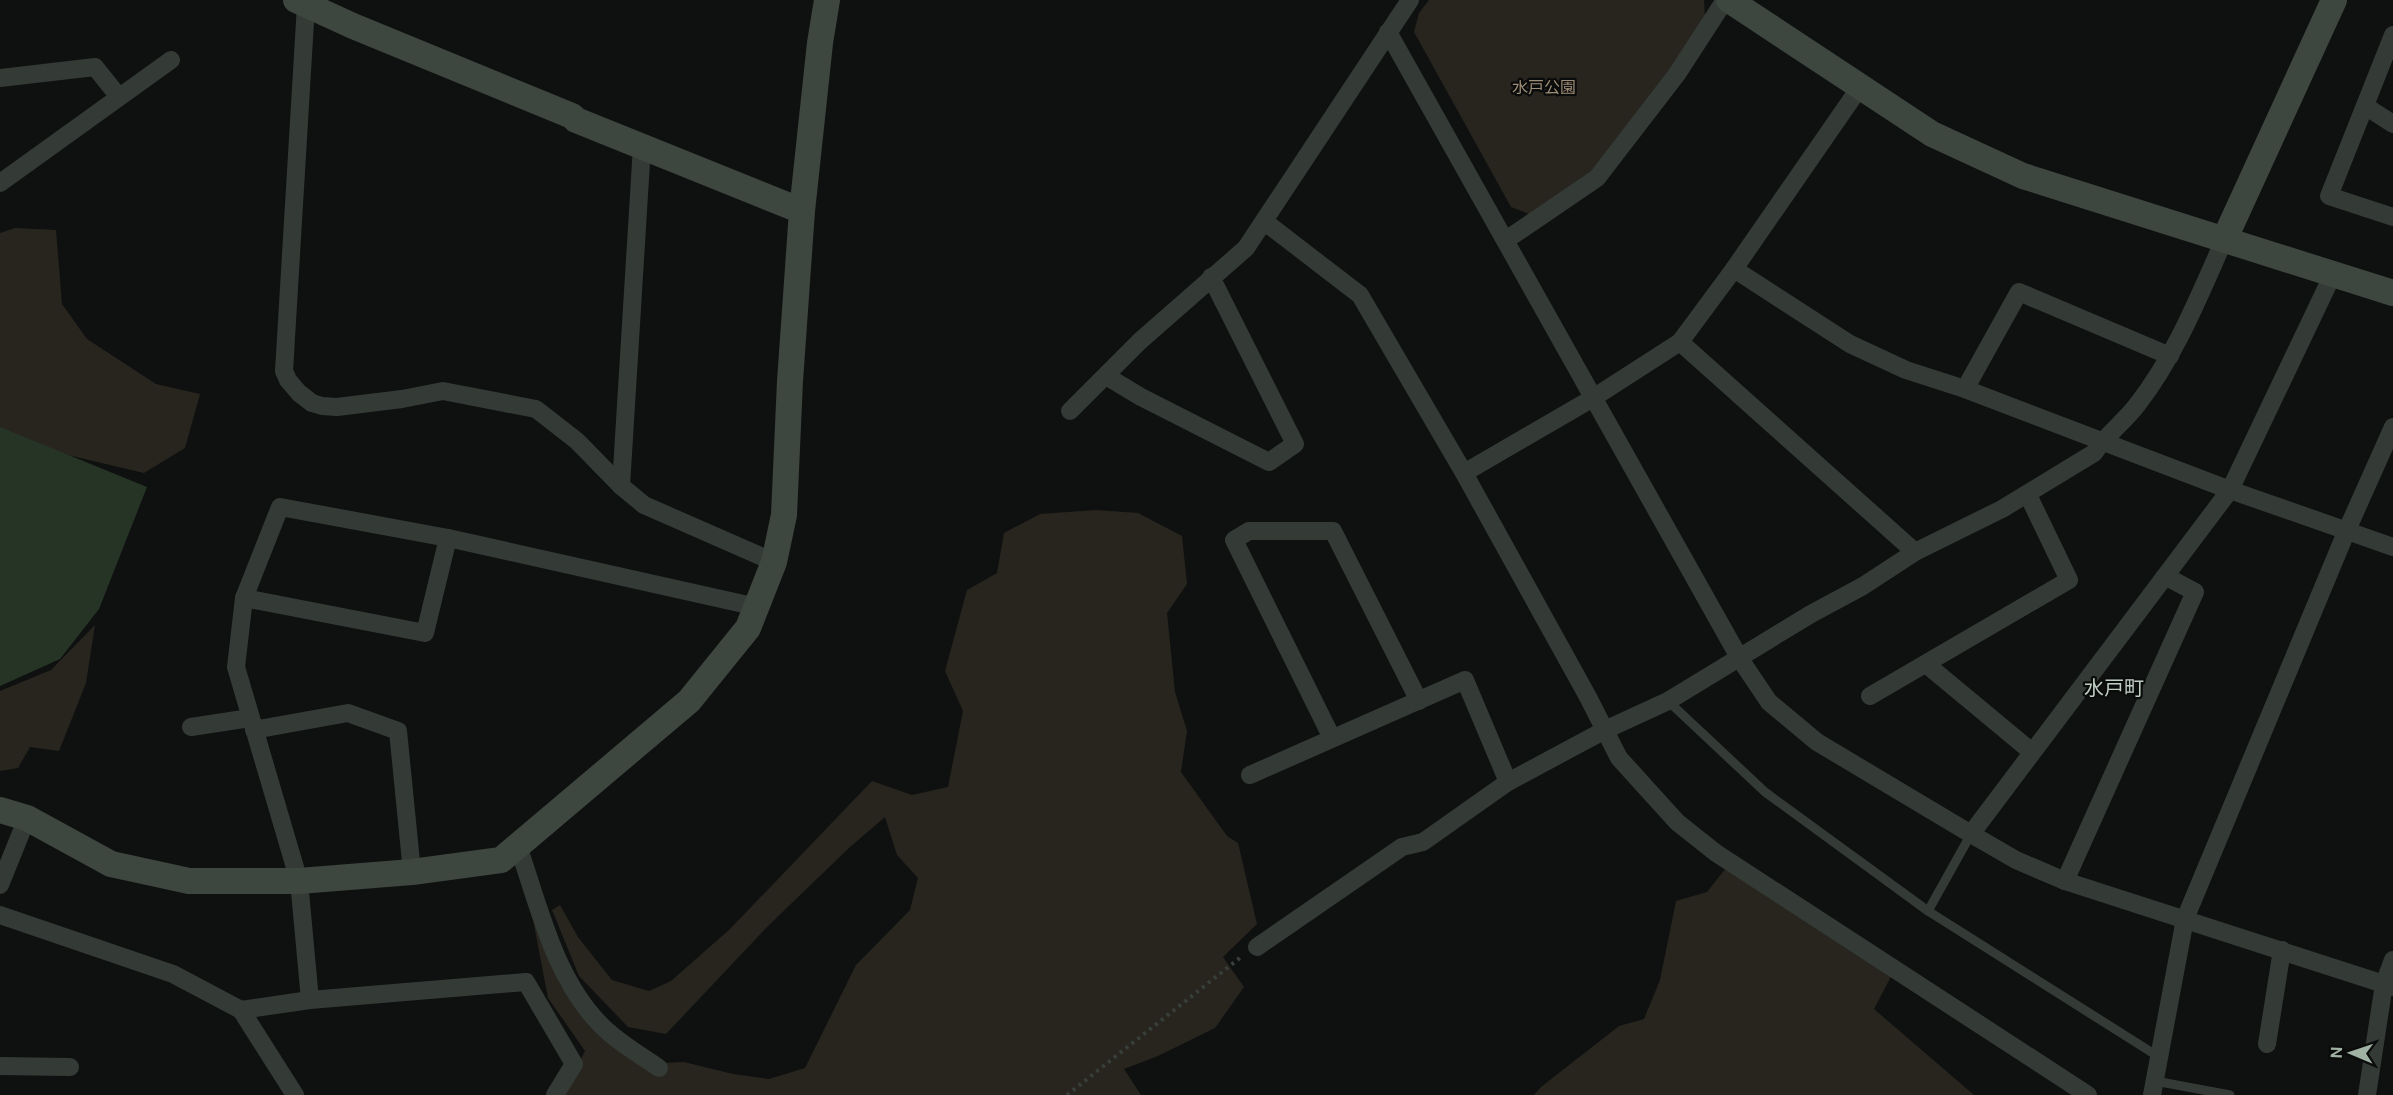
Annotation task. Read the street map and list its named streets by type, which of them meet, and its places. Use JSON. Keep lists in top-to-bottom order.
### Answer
{
  "districts": ["水戸町"],
  "parks": ["水戸公園"],
  "north": "left"
}
